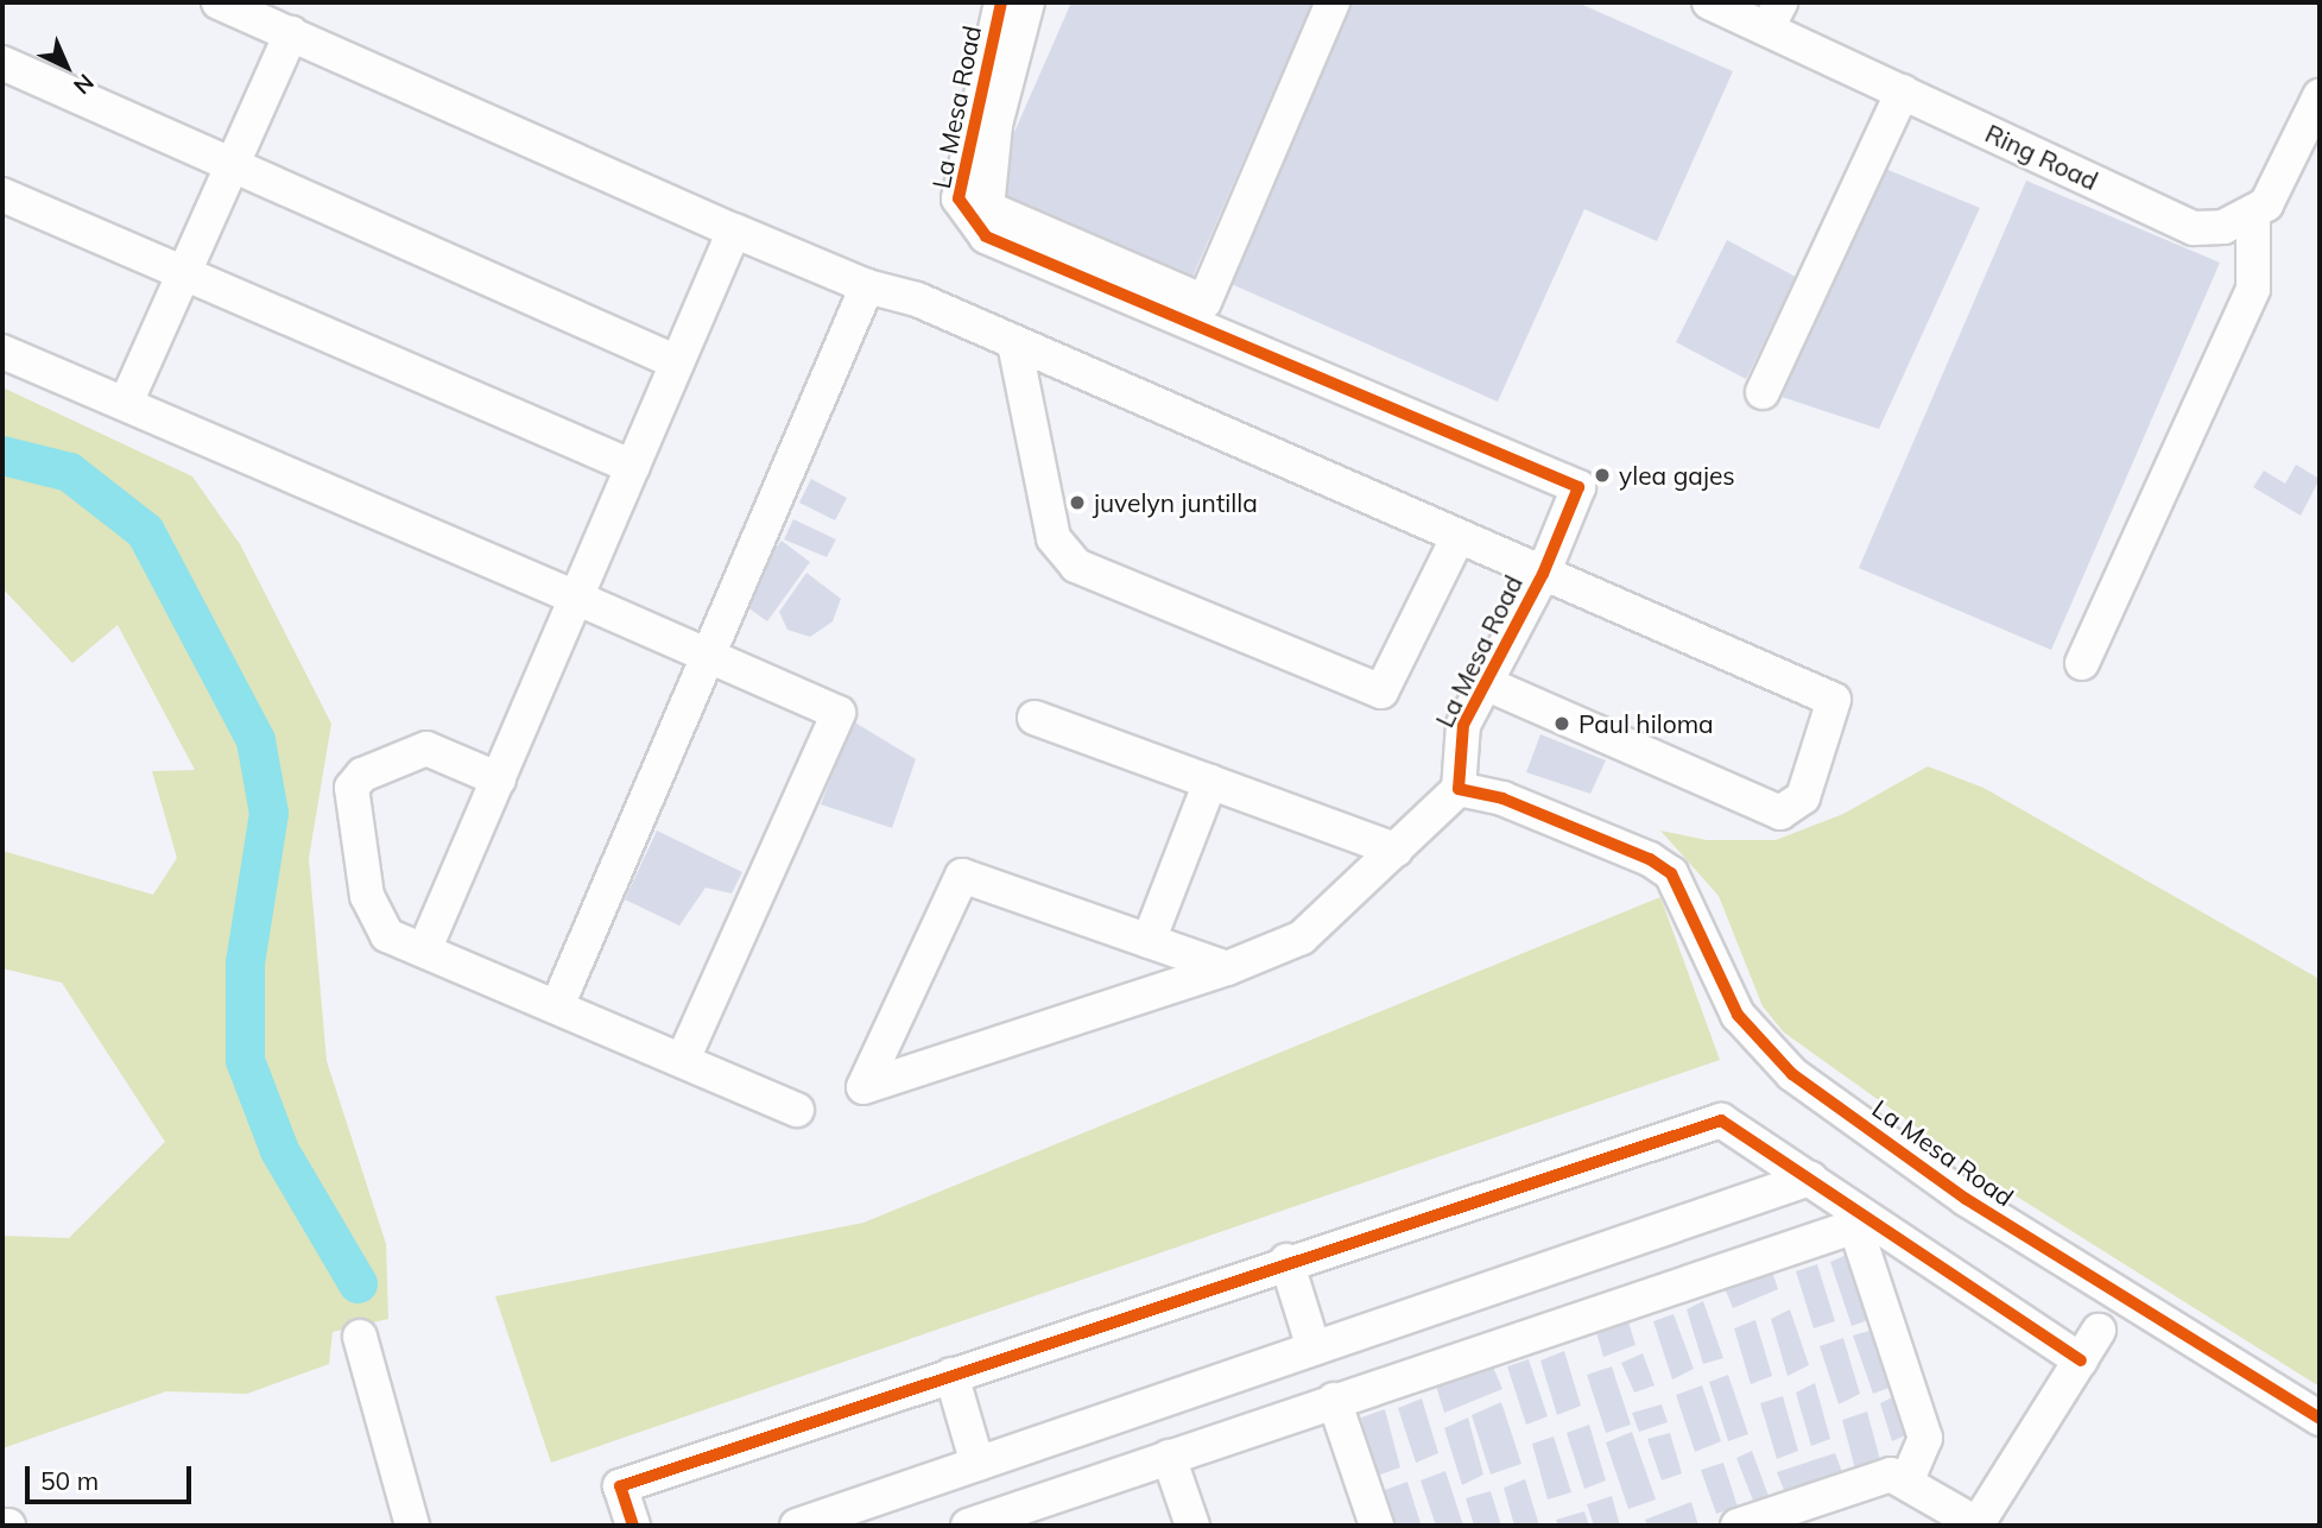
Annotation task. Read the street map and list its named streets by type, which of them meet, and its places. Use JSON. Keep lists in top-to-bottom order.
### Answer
{
  "streets": {
    "street": ["La Mesa Road", "Ring Road"]
  },
  "places": ["ylea gajes", "juvelyn juntilla", "Paul hiloma"],
  "scale_bar": "50 m",
  "north": "bottom right"
}
